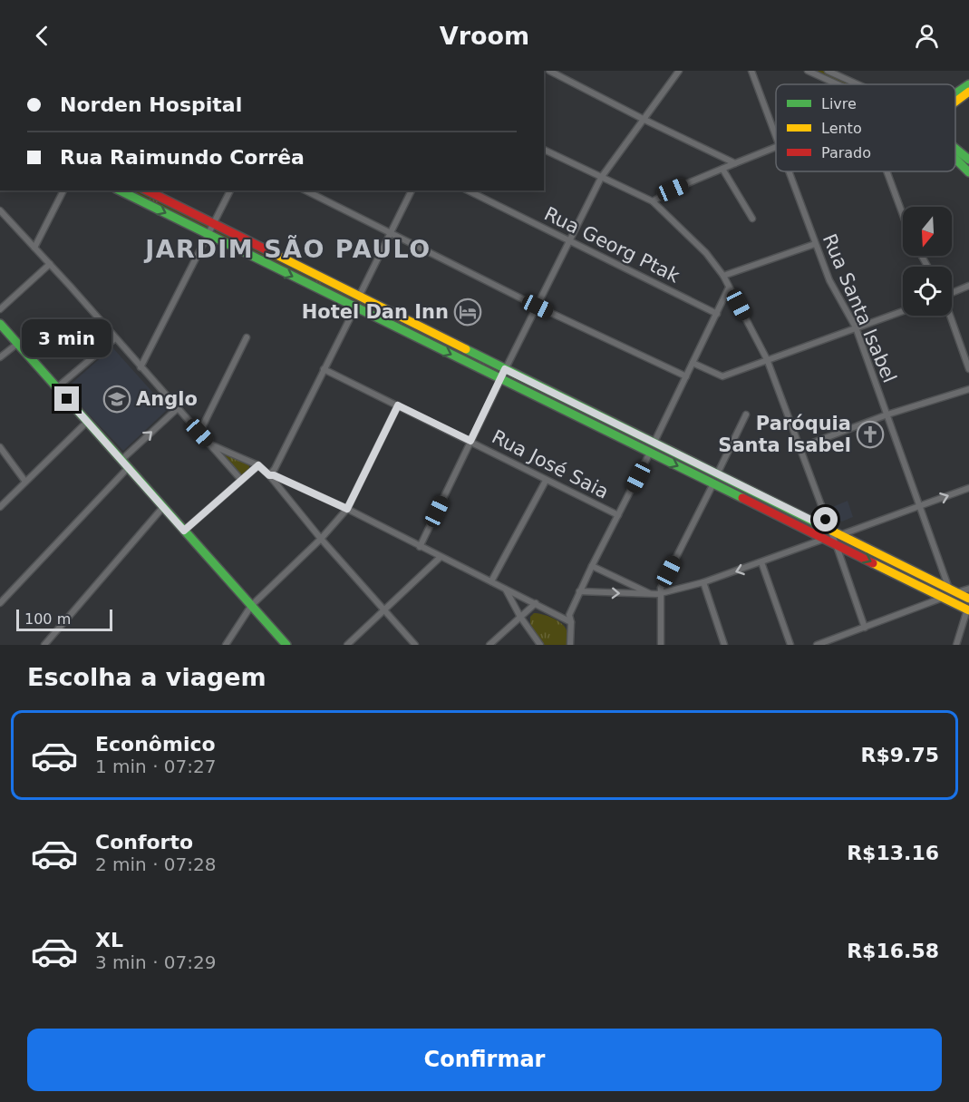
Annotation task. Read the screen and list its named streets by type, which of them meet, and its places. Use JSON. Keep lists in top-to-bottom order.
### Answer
{
  "streets": {
    "street": ["Rua Georg Ptak", "Rua Santa Isabel", "Rua José Saia"]
  },
  "districts": ["JARDIM SÃO PAULO"],
  "places": {
    "hotel": ["Hotel Dan Inn"],
    "school or university": ["Anglo"],
    "church": ["Paróquia Santa Isabel"]
  },
  "legend": ["Livre", "Lento", "Parado"],
  "scale_bar": "100 m",
  "north": "bottom",
  "page": {
    "header": "Vroom",
    "banner": ["Norden Hospital", "Rua Raimundo Corrêa"],
    "bubble": "3 min",
    "scale": "100 m",
    "heading": "Escolha a viagem",
    "list": [
      {
        "name": "Econômico",
        "note": "1 min · 07:27",
        "value": "R$9.75"
      },
      {
        "name": "Conforto",
        "note": "2 min · 07:28",
        "value": "R$13.16"
      },
      {
        "name": "XL",
        "note": "3 min · 07:29",
        "value": "R$16.58"
      }
    ],
    "buttons": "Confirmar"
  }
}
